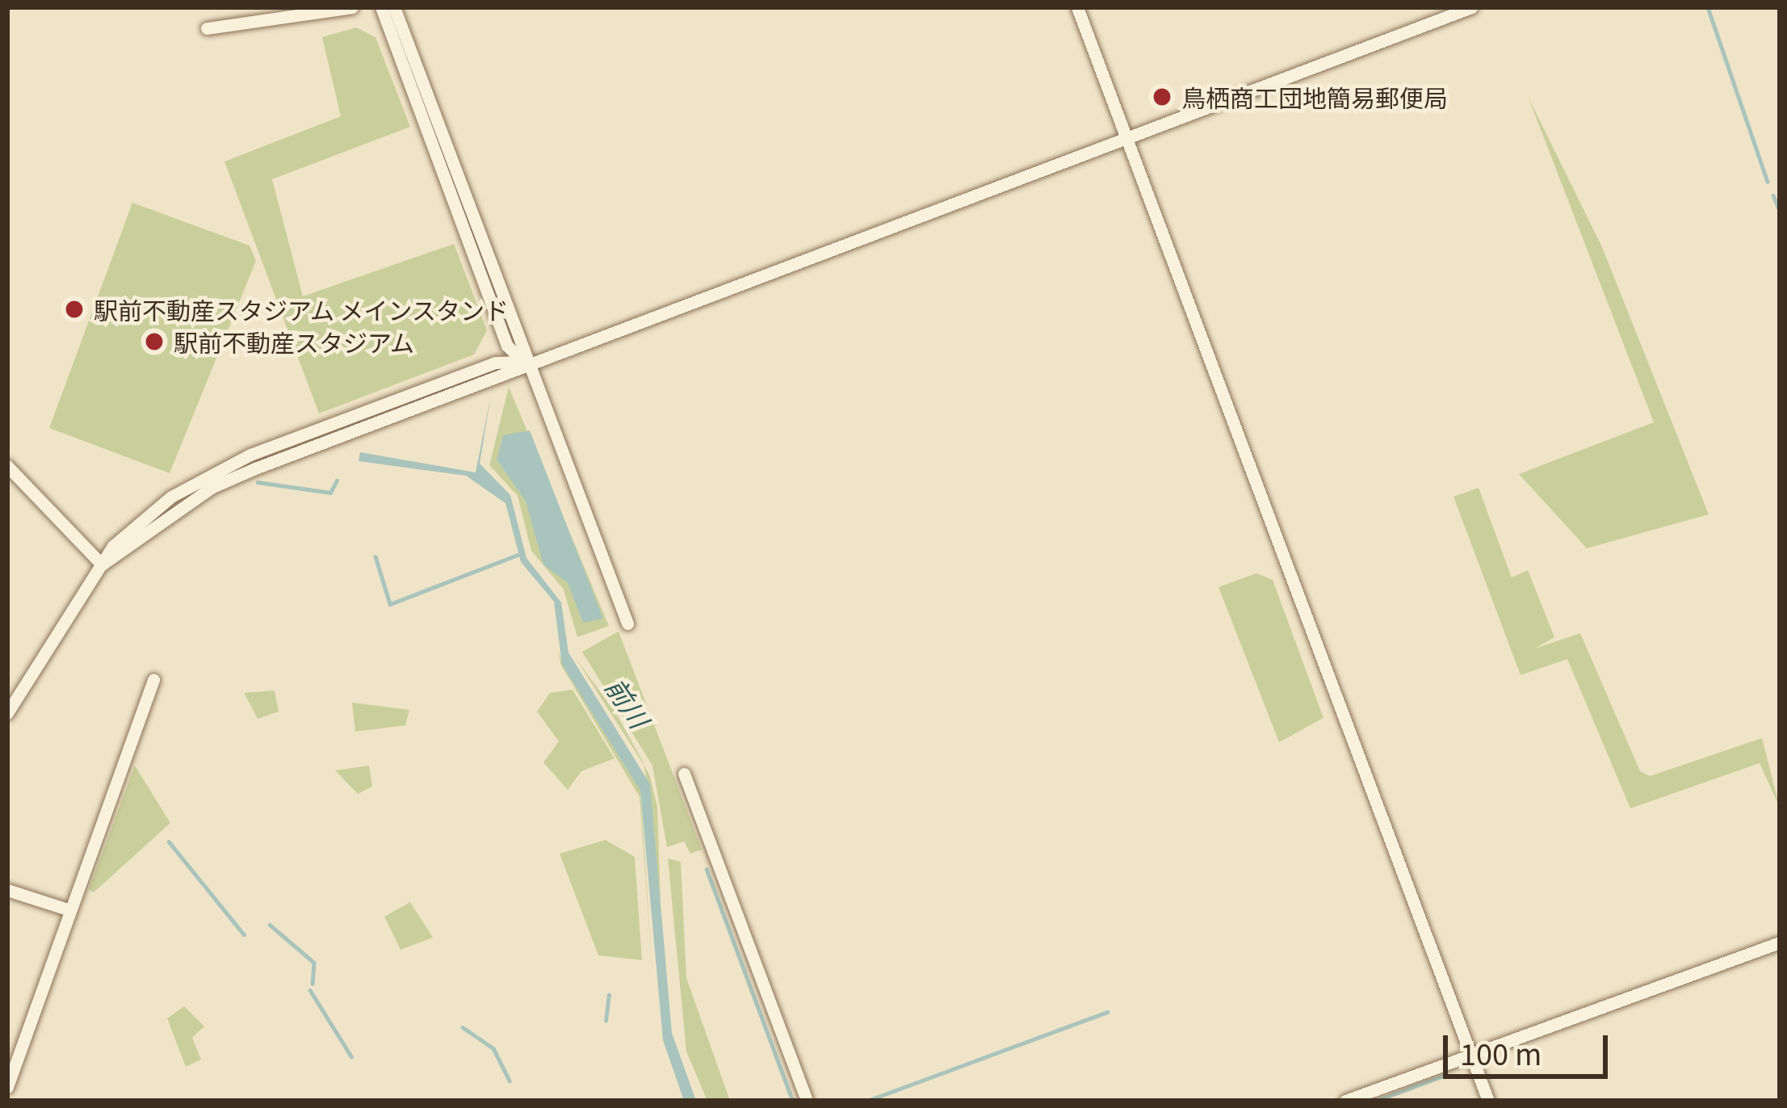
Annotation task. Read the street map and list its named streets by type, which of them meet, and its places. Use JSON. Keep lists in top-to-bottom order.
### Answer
{
  "water": ["前川"],
  "places": ["鳥栖商工団地簡易郵便局", "駅前不動産スタジアム メインスタンド", "駅前不動産スタジアム"],
  "scale_bar": "100 m"
}
